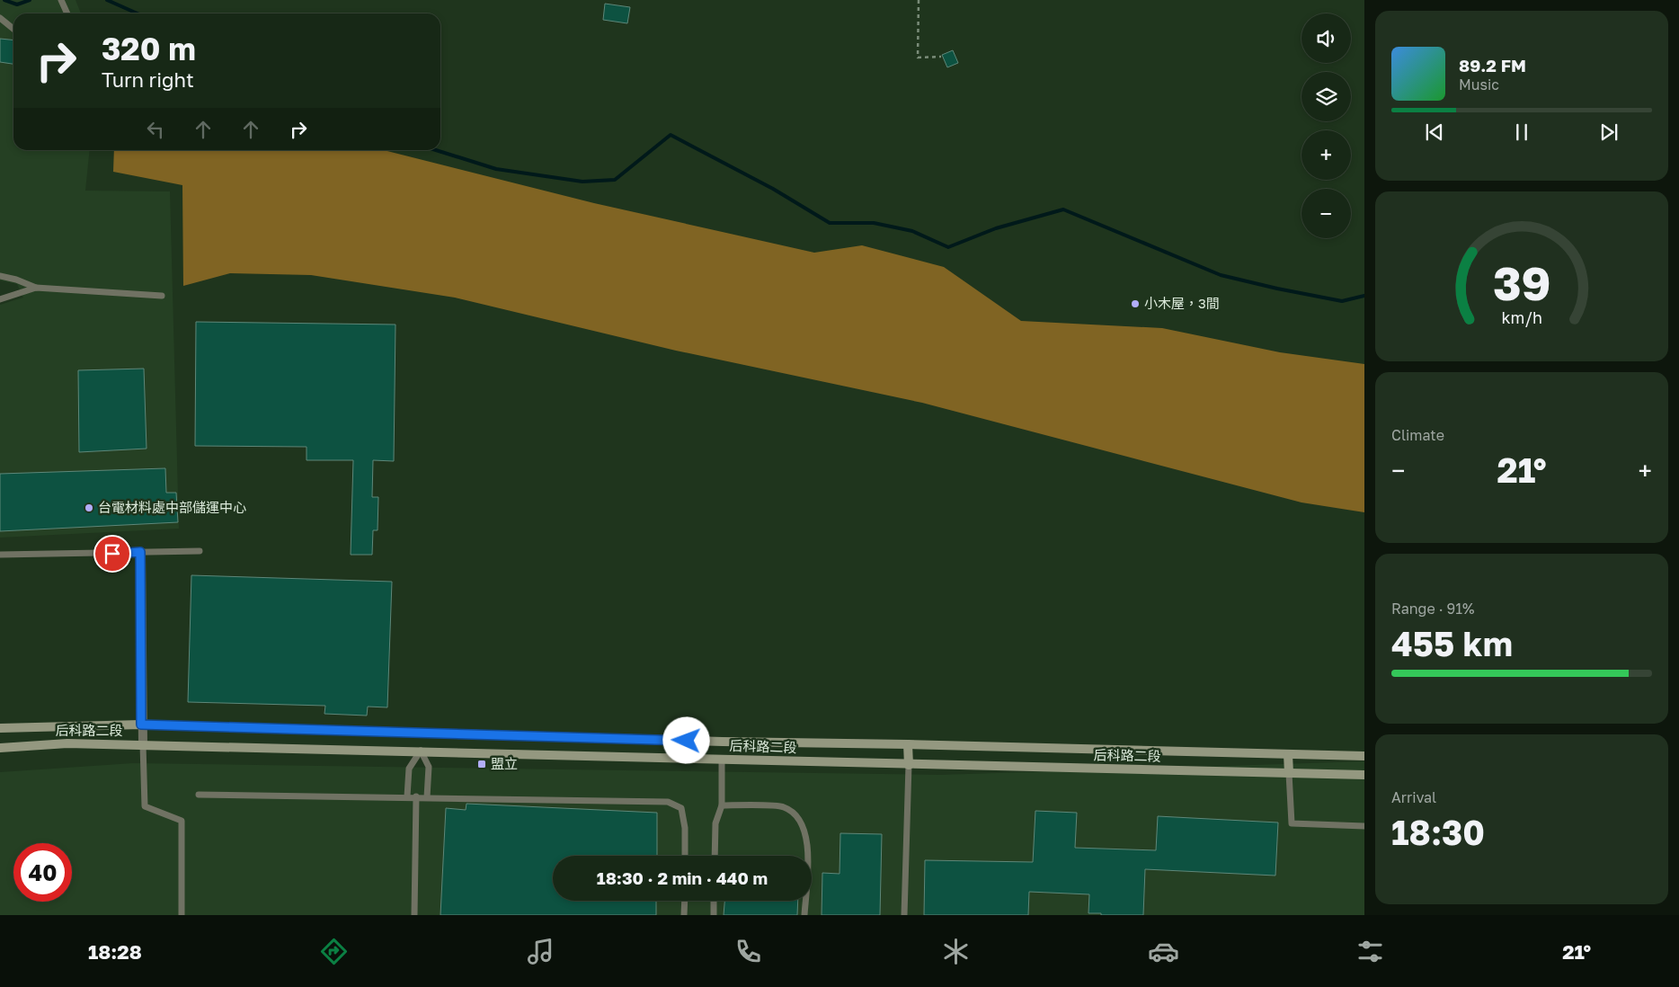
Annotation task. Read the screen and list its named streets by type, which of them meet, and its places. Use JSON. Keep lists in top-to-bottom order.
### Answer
{
  "streets": {
    "street": ["后科路二段"]
  },
  "places": {
    "other": ["小木屋，3間", "台電材料處中部儲運中心"],
    "transit": ["盟立"]
  },
  "page": {
    "map_buttons": ["+", "−"],
    "turn": ["320 m", "Turn right"],
    "song": ["89.2 FM", "Music"],
    "tile": [
      "Climate",
      ["Range · 91%", "455 km"],
      ["Arrival", "18:30"]
    ],
    "heat": ["−", "21°", "+"],
    "limit": "40",
    "trip": "18:30 · 2 min · 440 m",
    "tabs": ["18:28", "21°"],
    "gauge": ["39", "km/h"]
  }
}
